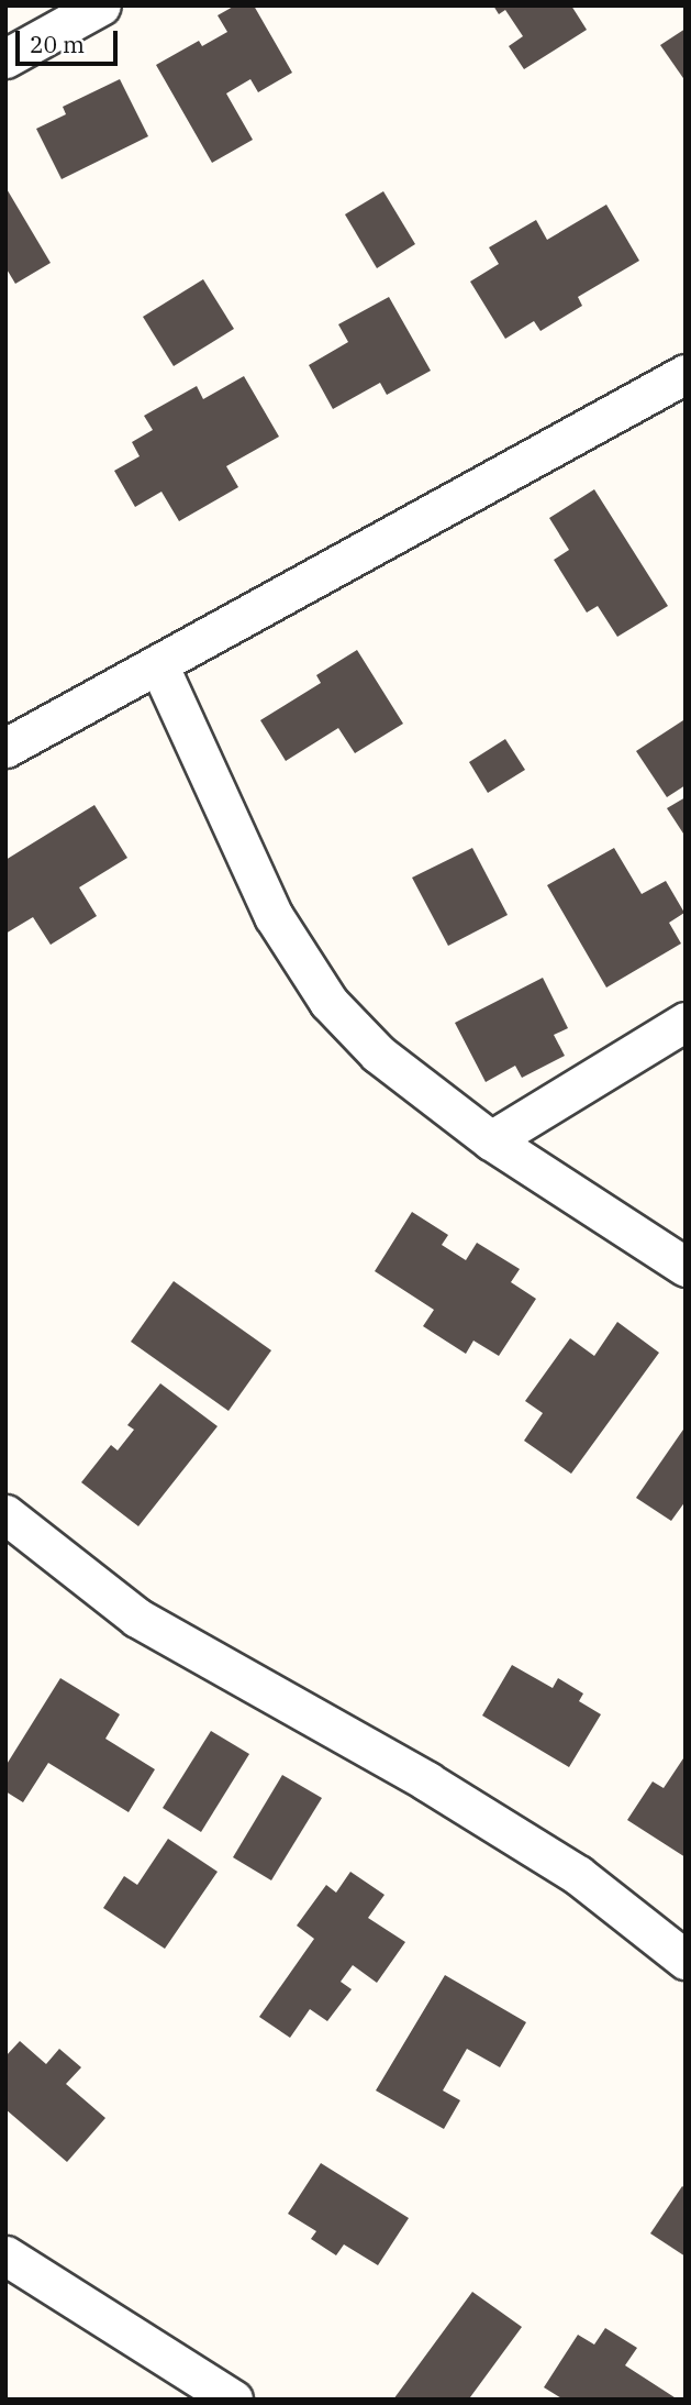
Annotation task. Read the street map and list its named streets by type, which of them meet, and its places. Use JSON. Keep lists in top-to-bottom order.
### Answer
{
  "scale_bar": "20 m"
}
